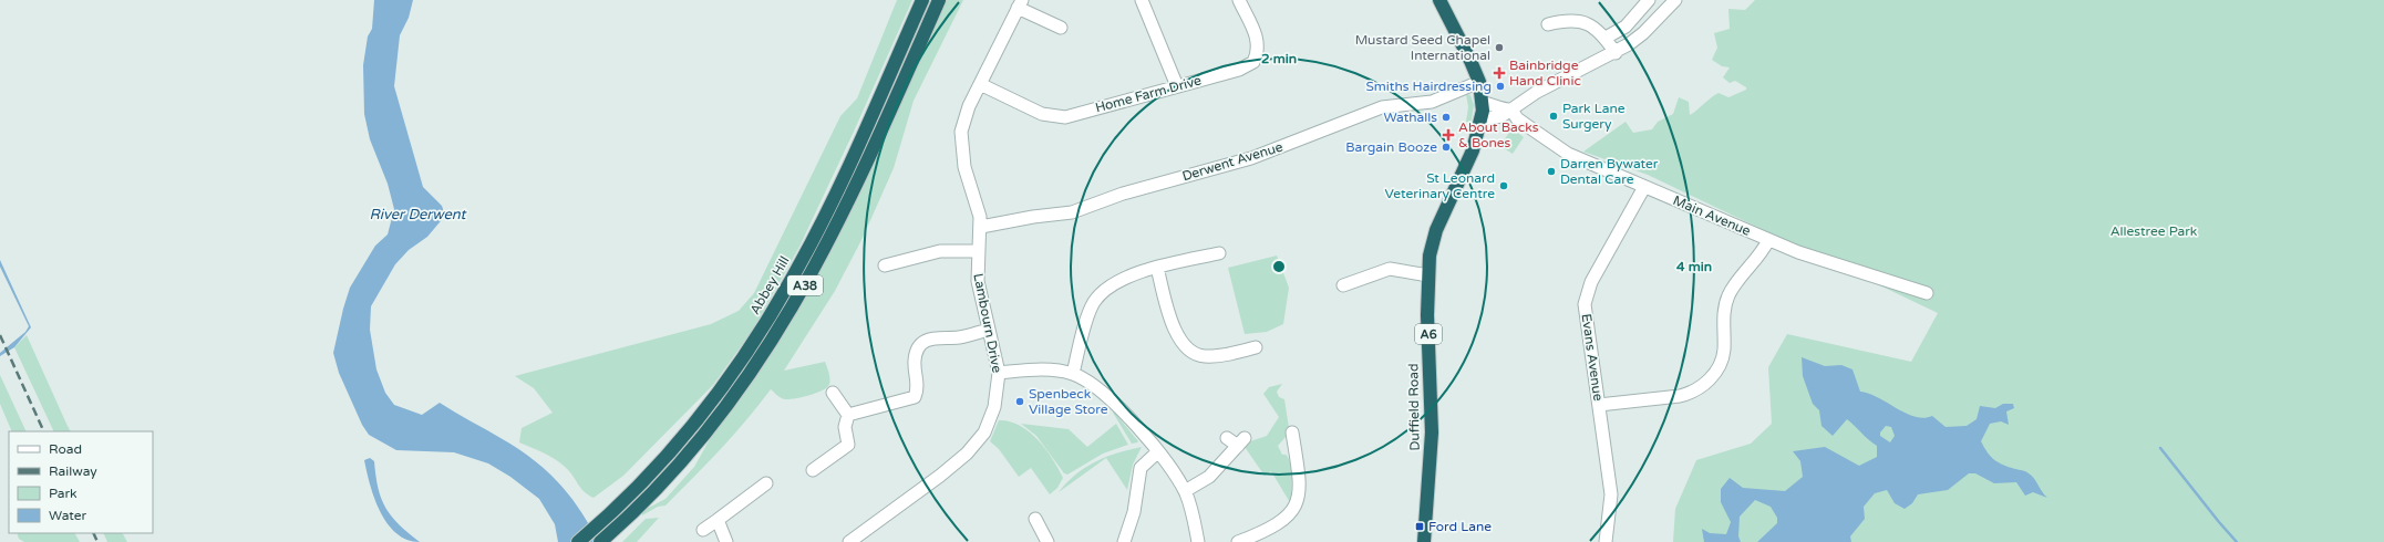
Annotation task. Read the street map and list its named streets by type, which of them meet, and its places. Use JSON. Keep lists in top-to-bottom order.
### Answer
{
  "streets": {
    "highway": [
      "Abbey Hill",
      "A38",
      "A6",
      "Duffield Road"
    ],
    "street": [
      "Home Farm Drive",
      "Derwent Avenue",
      "Main Avenue",
      "Lambourn Drive",
      "Evans Avenue"
    ]
  },
  "crossings": [
    ["Home Farm Drive", "Lambourn Drive"],
    ["Derwent Avenue", "Lambourn Drive"],
    ["Derwent Avenue", "Duffield Road"],
    ["Main Avenue", "Evans Avenue"]
  ],
  "water": ["River Derwent"],
  "parks": ["Allestree Park"],
  "places": {
    "other": [
      "Mustard Seed Chapel International",
      "Smiths Hairdressing",
      "Park Lane Surgery",
      "Wathalls",
      "Bargain Booze",
      "Darren Bywater Dental Care",
      "St Leonard Veterinary Centre",
      "Spenbeck Village Store"
    ],
    "health": ["Bainbridge Hand Clinic", "About Backs & Bones"],
    "transit": ["Ford Lane"]
  },
  "legend": [
    "Road",
    "Railway",
    "Park",
    "Water"
  ],
  "rings": ["2 min", "4 min"]
}
